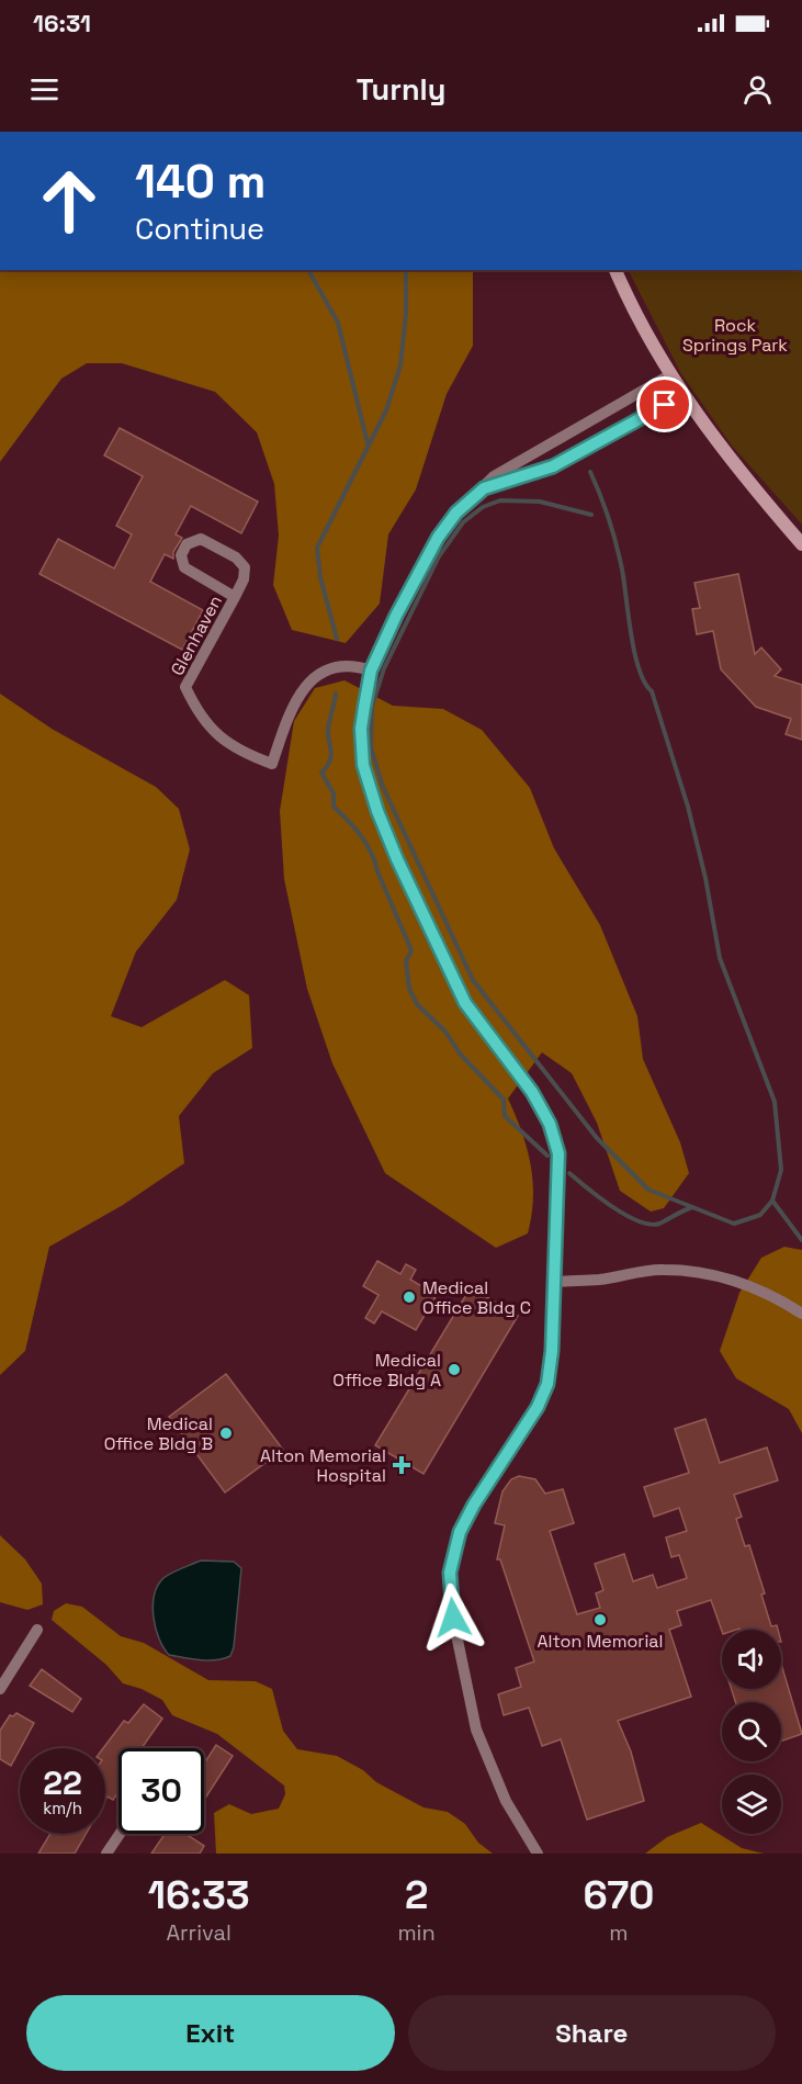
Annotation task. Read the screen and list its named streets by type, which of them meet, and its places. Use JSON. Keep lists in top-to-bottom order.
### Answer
{
  "streets": {
    "street": ["Glenhaven"]
  },
  "parks": ["Rock Springs Park"],
  "places": {
    "other": [
      "Medical Office Bldg C",
      "Medical Office Bldg A",
      "Medical Office Bldg B",
      "Alton Memorial"
    ],
    "health": ["Alton Memorial Hospital"]
  },
  "page": {
    "status": "16:31",
    "header": "Turnly",
    "turn": ["140 m", "Continue"],
    "speed": "22 km/h",
    "limit": "30",
    "eta": [
      "16:33",
      "Arrival",
      "2",
      "min",
      "670",
      "m"
    ],
    "buttons": ["Exit", "Share"]
  }
}
